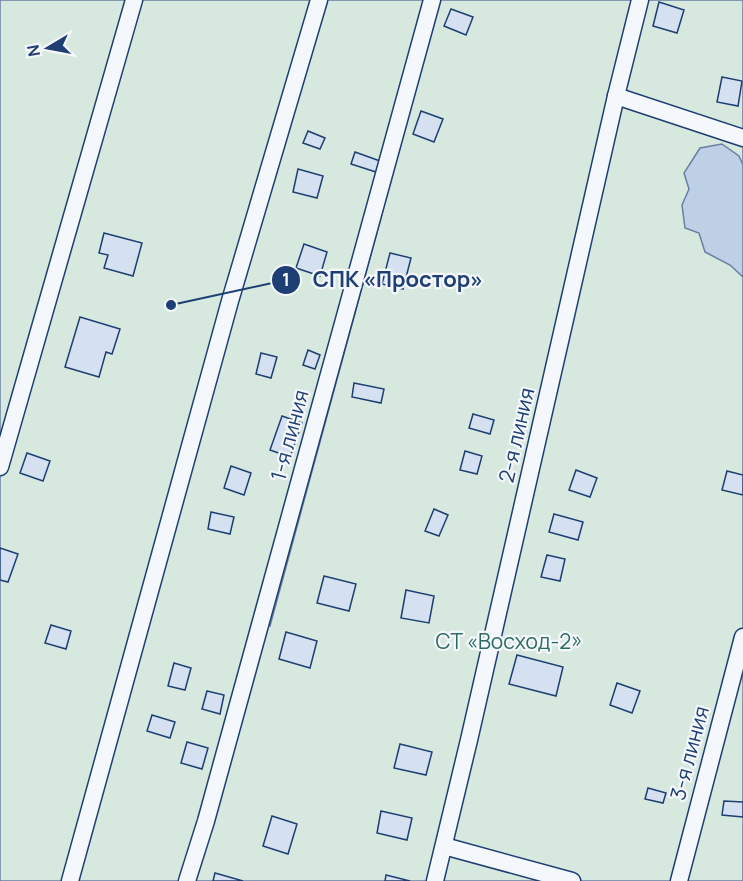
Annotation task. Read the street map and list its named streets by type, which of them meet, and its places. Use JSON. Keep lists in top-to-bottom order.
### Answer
{
  "streets": {
    "street": ["1-я линия", "2-я линия", "3-я линия"]
  },
  "parks": ["СТ «Восход-2»"],
  "places": ["СПК «Простор»"],
  "north": "left"
}
